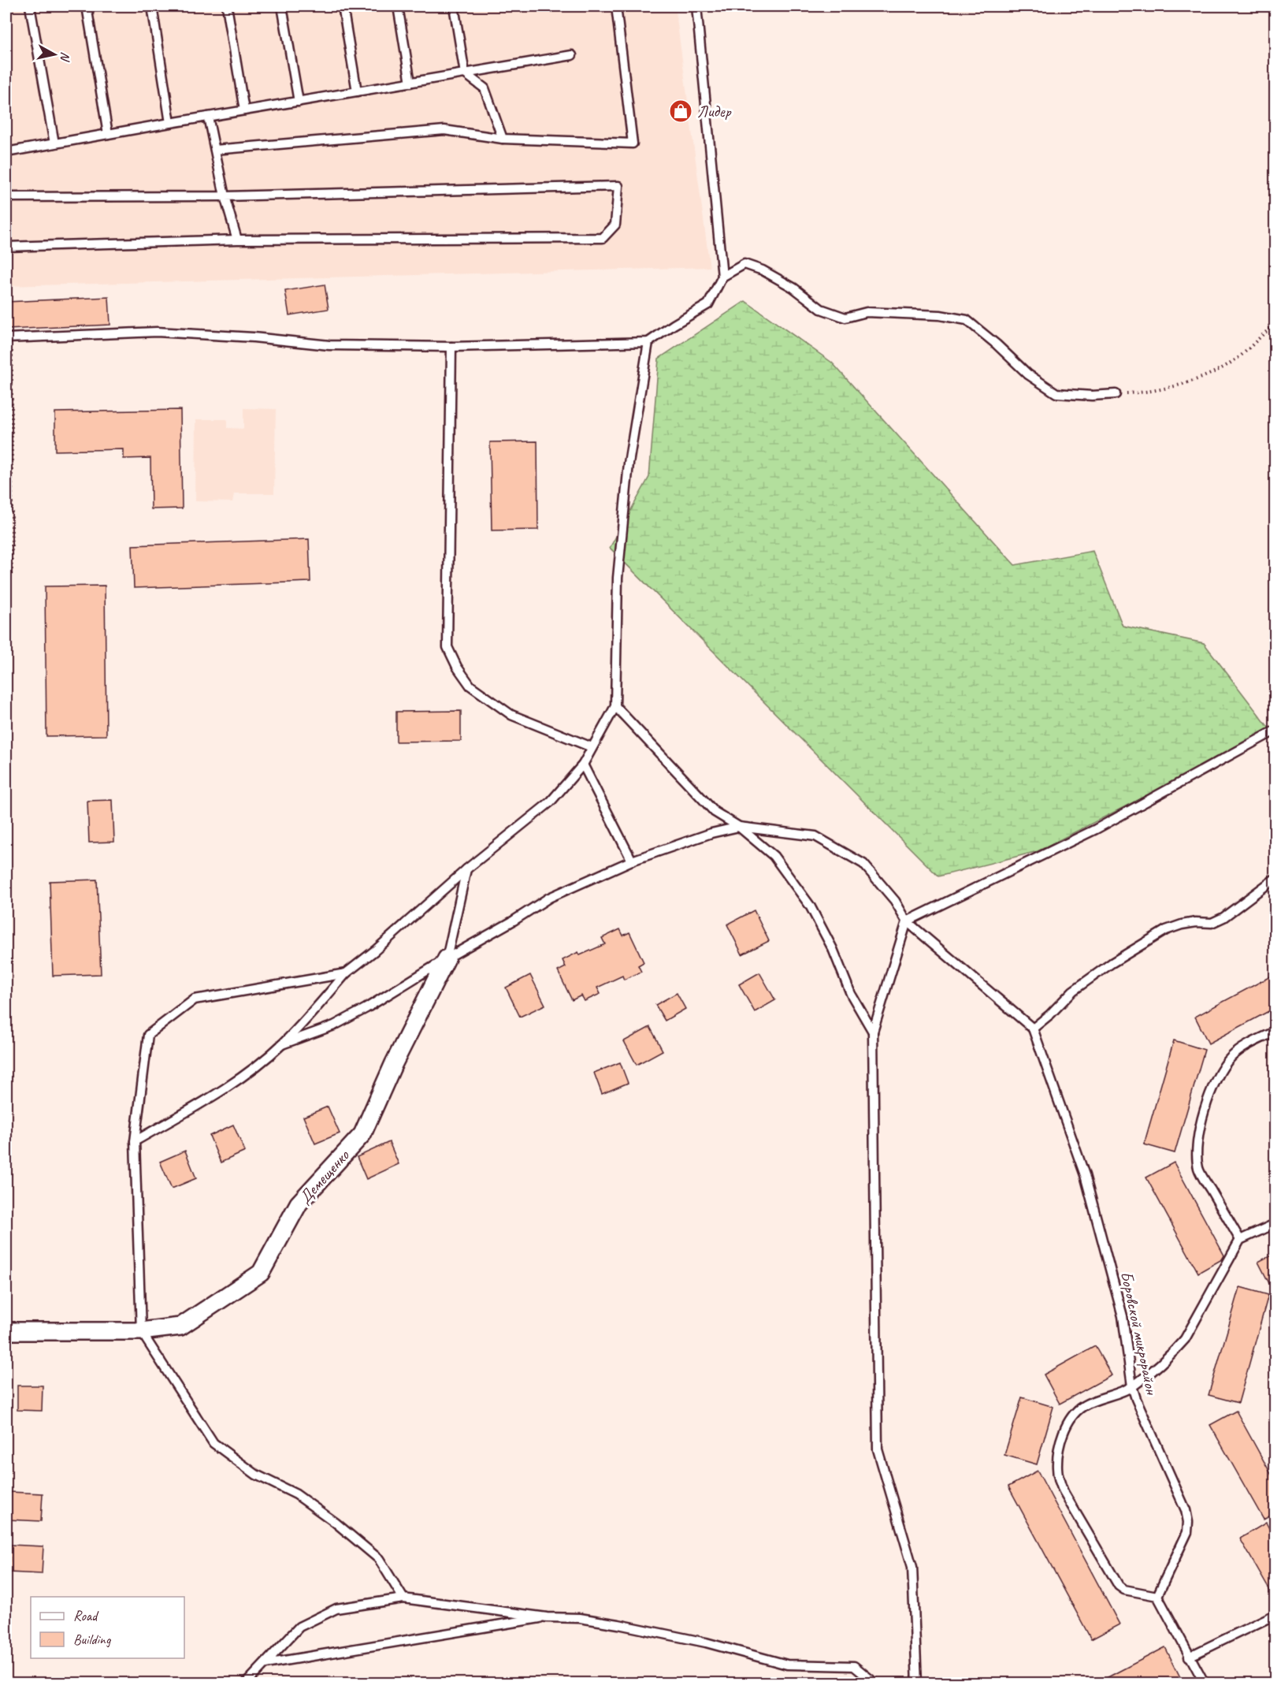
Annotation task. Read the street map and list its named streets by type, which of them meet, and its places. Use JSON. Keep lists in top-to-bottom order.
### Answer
{
  "streets": {
    "street": ["Демещенко"],
    "lane": ["Боровской микрорайон"]
  },
  "places": {
    "shop": ["Лидер"]
  },
  "legend": ["Road", "Building"],
  "north": "right"
}
